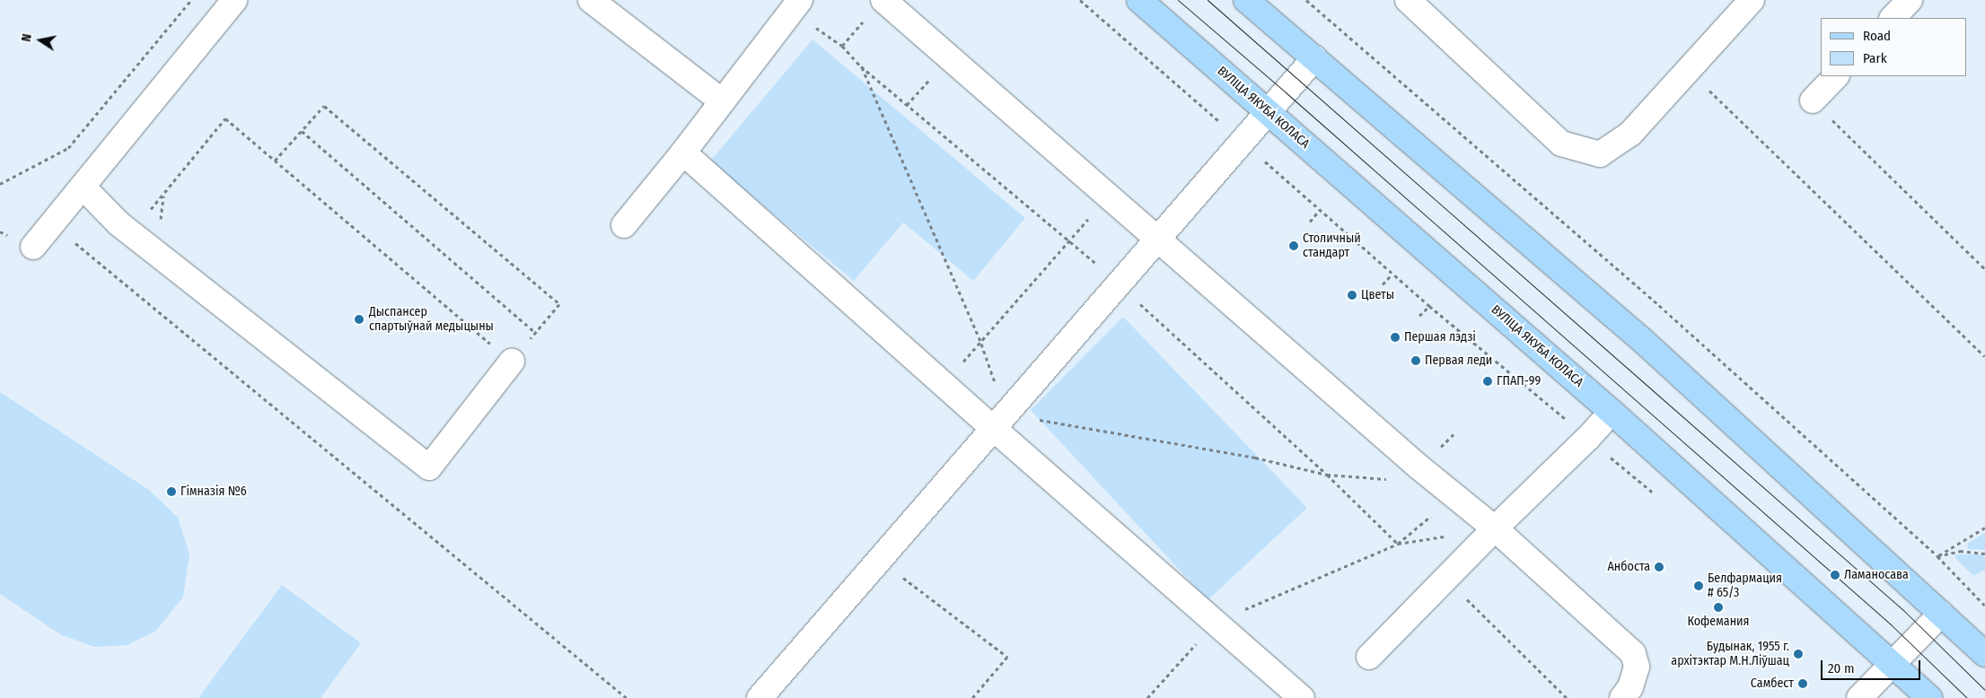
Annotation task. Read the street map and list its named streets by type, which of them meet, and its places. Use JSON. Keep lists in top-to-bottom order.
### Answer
{
  "streets": {
    "main road": ["ВУЛІЦА ЯКУБА КОЛАСА"]
  },
  "places": [
    "Столичный стандарт",
    "Цветы",
    "Дыспансер спартыўнай медыцыны",
    "Першая лэдзі",
    "Первая леди",
    "ГПАП-99",
    "Гімназія №6",
    "Анбоста",
    "Ламаносава",
    "Белфармация # 65/3",
    "Кофемания",
    "Будынак, 1955 г. архітэктар М.Н.Ліўшац",
    "Самбест"
  ],
  "legend": ["Road", "Park"],
  "scale_bar": "20 m",
  "north": "left"
}
